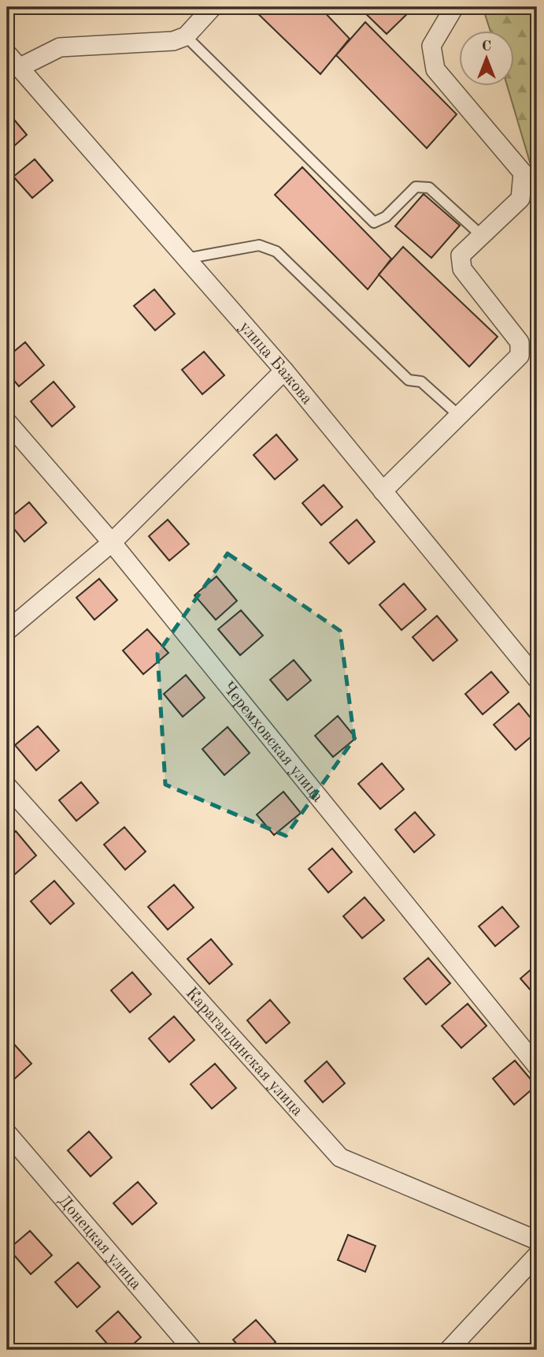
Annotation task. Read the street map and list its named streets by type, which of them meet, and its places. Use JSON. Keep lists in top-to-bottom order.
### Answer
{
  "streets": {
    "street": [
      "улица Бажова",
      "Черемховская улица",
      "Карагандинская улица",
      "Донецкая улица"
    ]
  },
  "north": "top"
}
